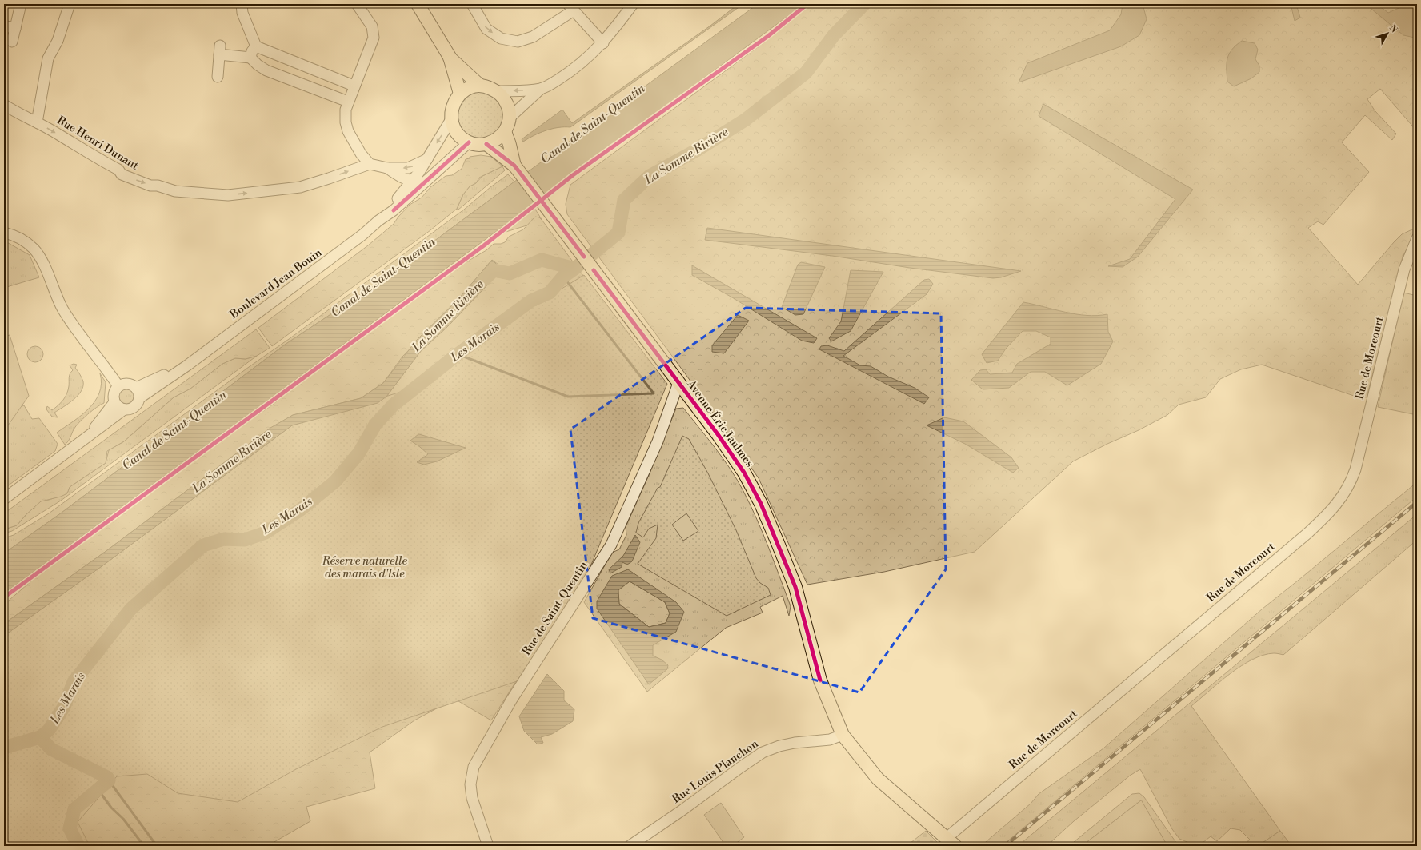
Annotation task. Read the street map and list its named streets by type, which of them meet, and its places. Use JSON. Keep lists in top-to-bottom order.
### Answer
{
  "streets": {
    "main road": ["Avenue Éric Jaulmes"],
    "street": [
      "Rue Henri Dunant",
      "Boulevard Jean Bouin",
      "Rue de Morcourt",
      "Rue de Saint-Quentin",
      "Rue Louis Planchon"
    ]
  },
  "crossings": [
    ["Rue de Morcourt", "Avenue Éric Jaulmes"],
    ["Avenue Éric Jaulmes", "Rue de Saint-Quentin"],
    ["Avenue Éric Jaulmes", "Rue Louis Planchon"]
  ],
  "one_way": ["Rue Henri Dunant"],
  "water": ["Canal de Saint-Quentin", "La Somme Rivière", "Les Marais"],
  "parks": ["Réserve naturelle des marais d'Isle"],
  "north": "top right"
}
